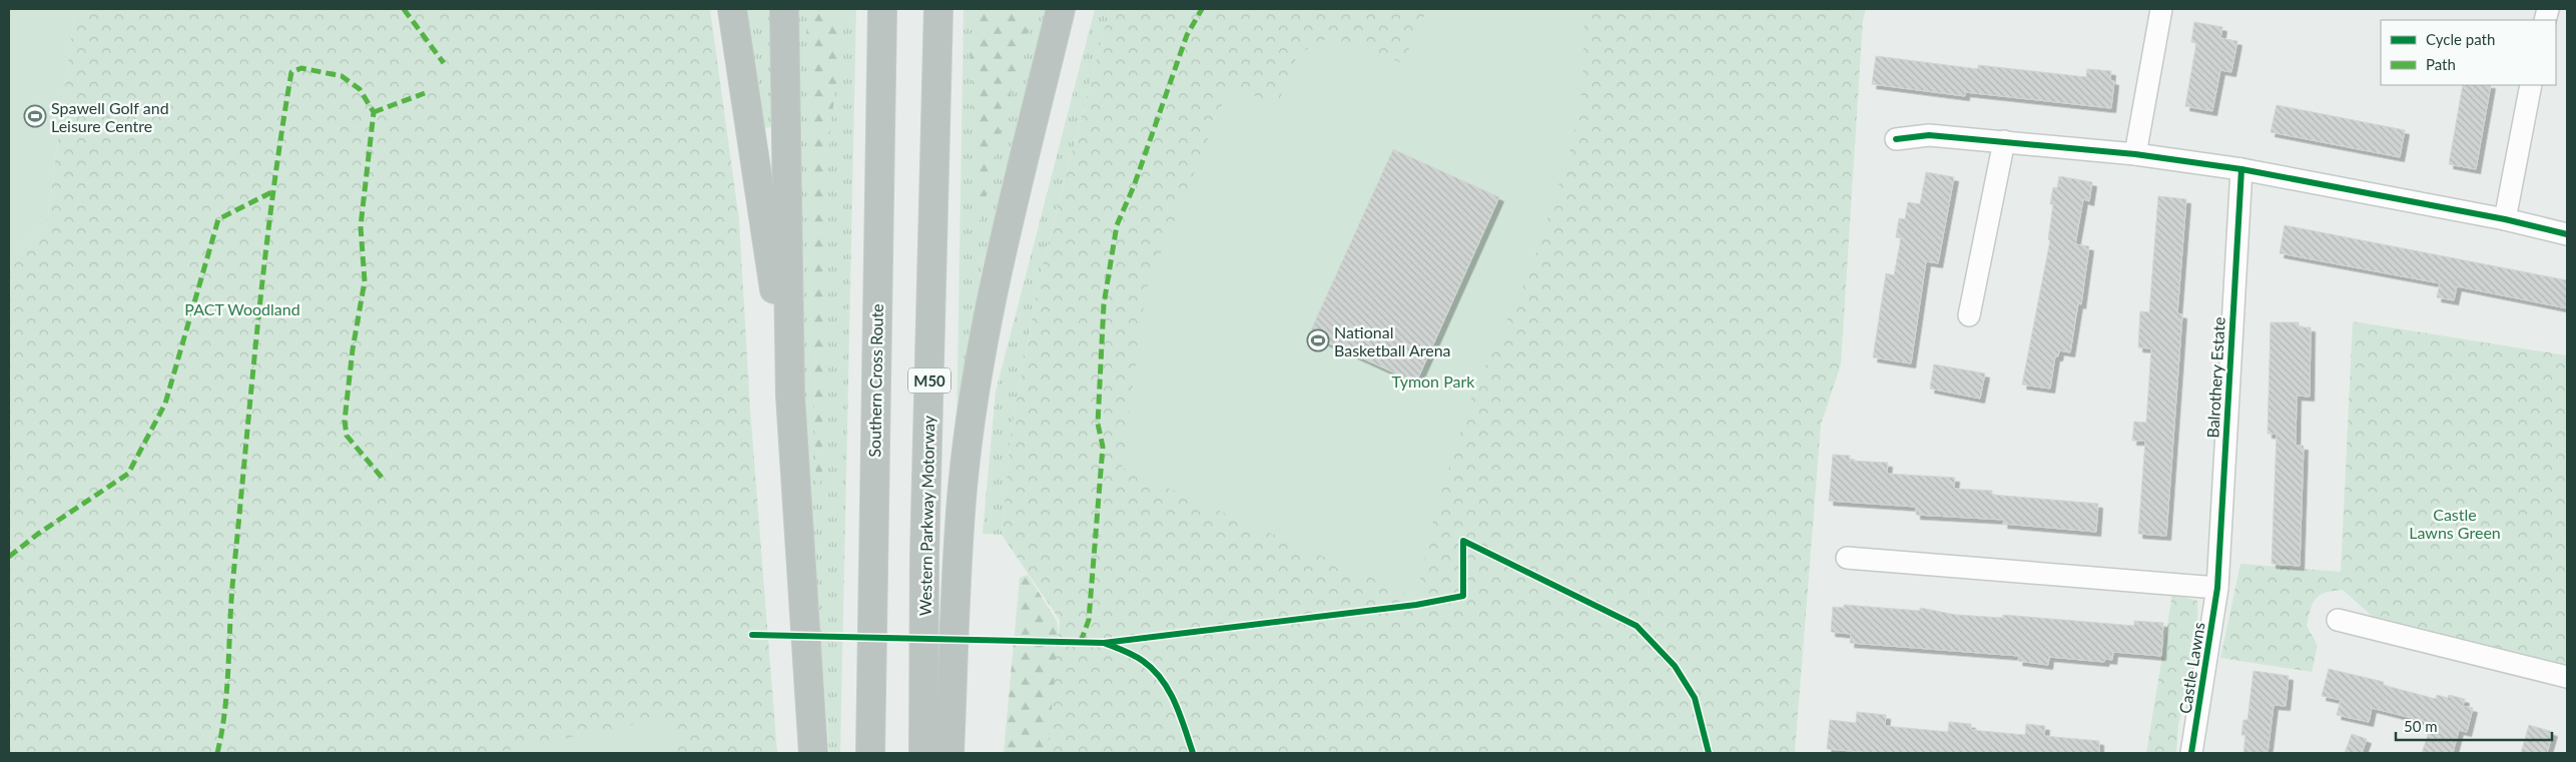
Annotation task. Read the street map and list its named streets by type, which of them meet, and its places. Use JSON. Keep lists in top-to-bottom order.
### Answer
{
  "streets": {
    "highway": ["Southern Cross Route", "M50", "Western Parkway Motorway"],
    "street": ["Balrothery Estate", "Castle Lawns"]
  },
  "crossings": [
    ["Balrothery Estate", "Castle Lawns"]
  ],
  "parks": ["PACT Woodland", "Tymon Park", "Castle Lawns Green"],
  "places": {
    "sports": ["Spawell Golf and Leisure Centre", "National Basketball Arena"]
  },
  "legend": ["Cycle path", "Path"],
  "scale_bar": "50 m"
}
